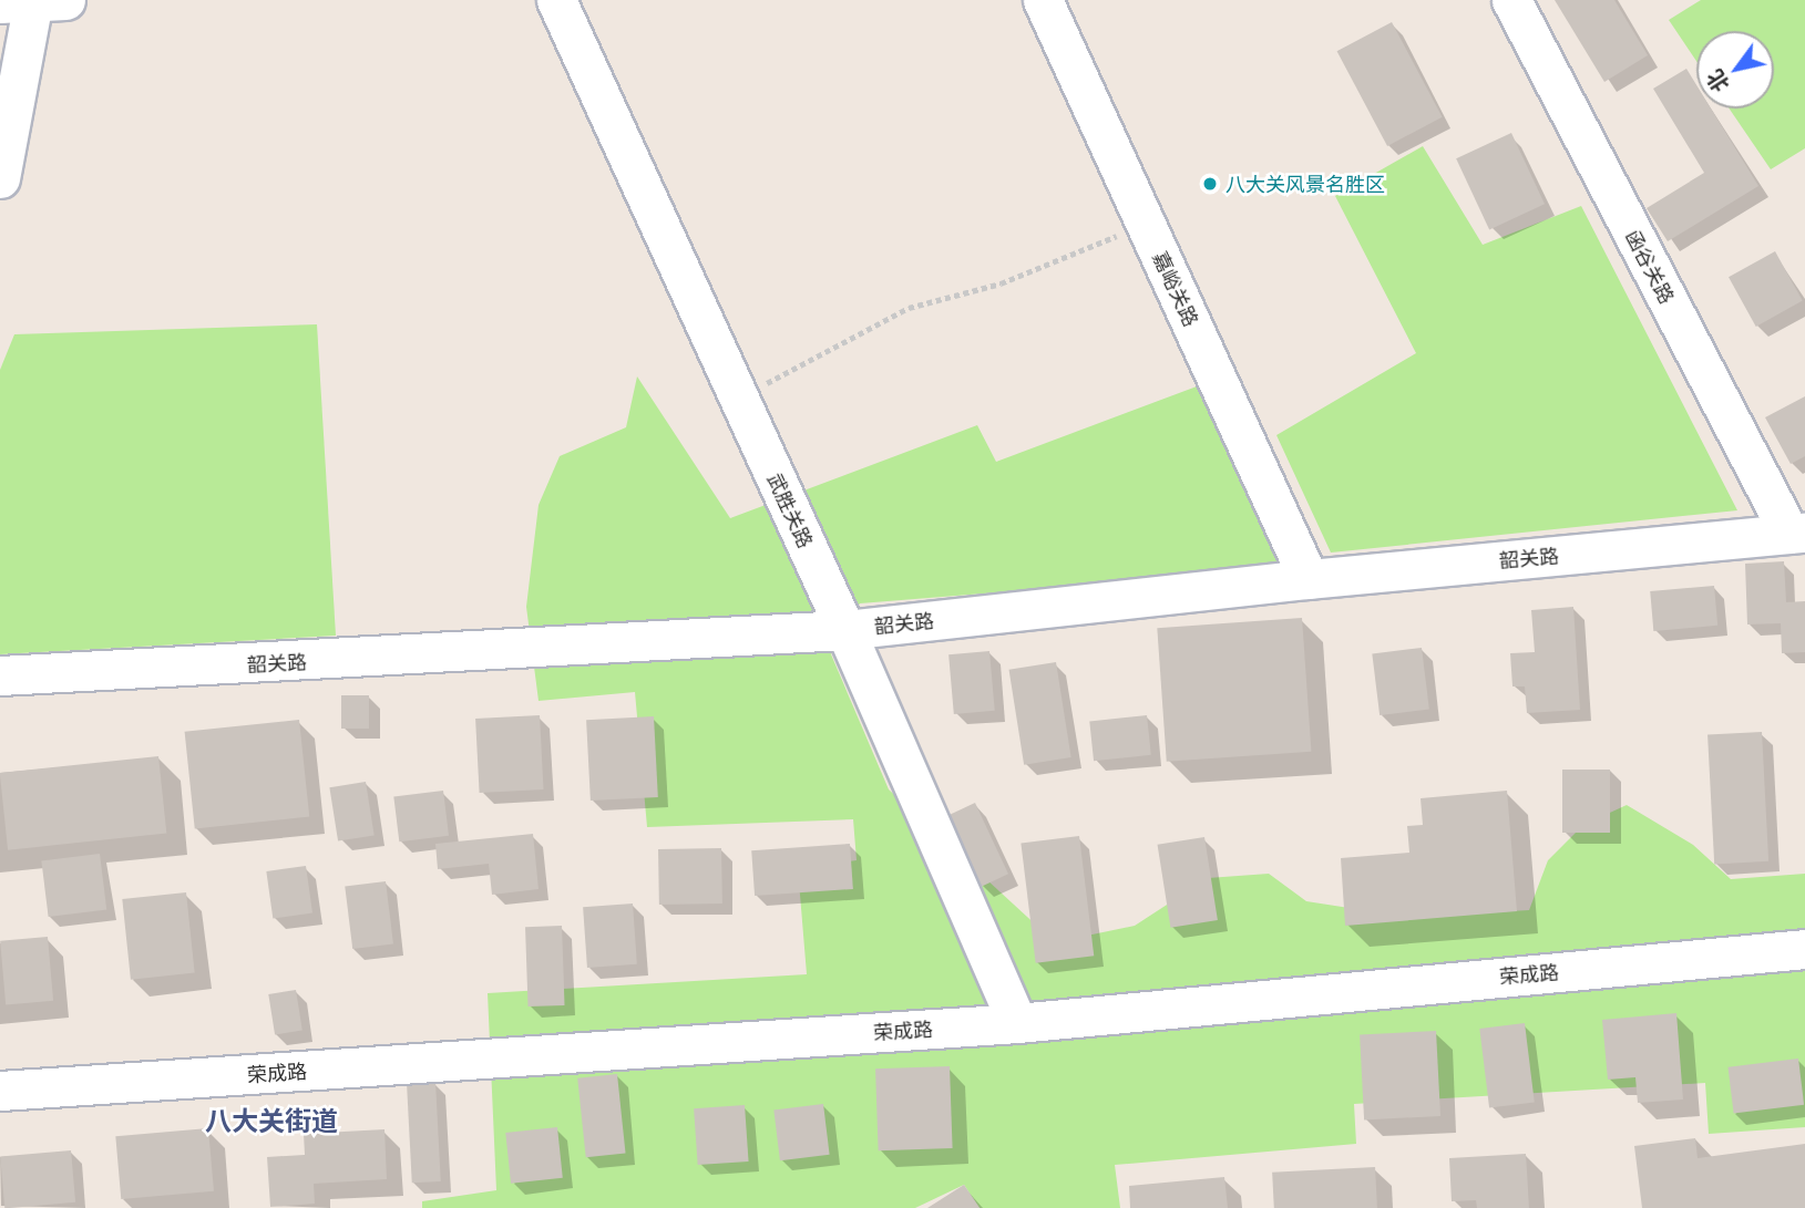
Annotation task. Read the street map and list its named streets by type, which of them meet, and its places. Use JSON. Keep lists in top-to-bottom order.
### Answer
{
  "streets": {
    "street": [
      "函谷关路",
      "嘉峪关路",
      "武胜关路",
      "韶关路",
      "荣成路"
    ]
  },
  "crossings": [
    ["函谷关路", "韶关路"],
    ["嘉峪关路", "韶关路"],
    ["武胜关路", "韶关路"],
    ["武胜关路", "荣成路"]
  ],
  "districts": ["八大关街道"],
  "places": ["八大关风景名胜区"],
  "north": "bottom left"
}
